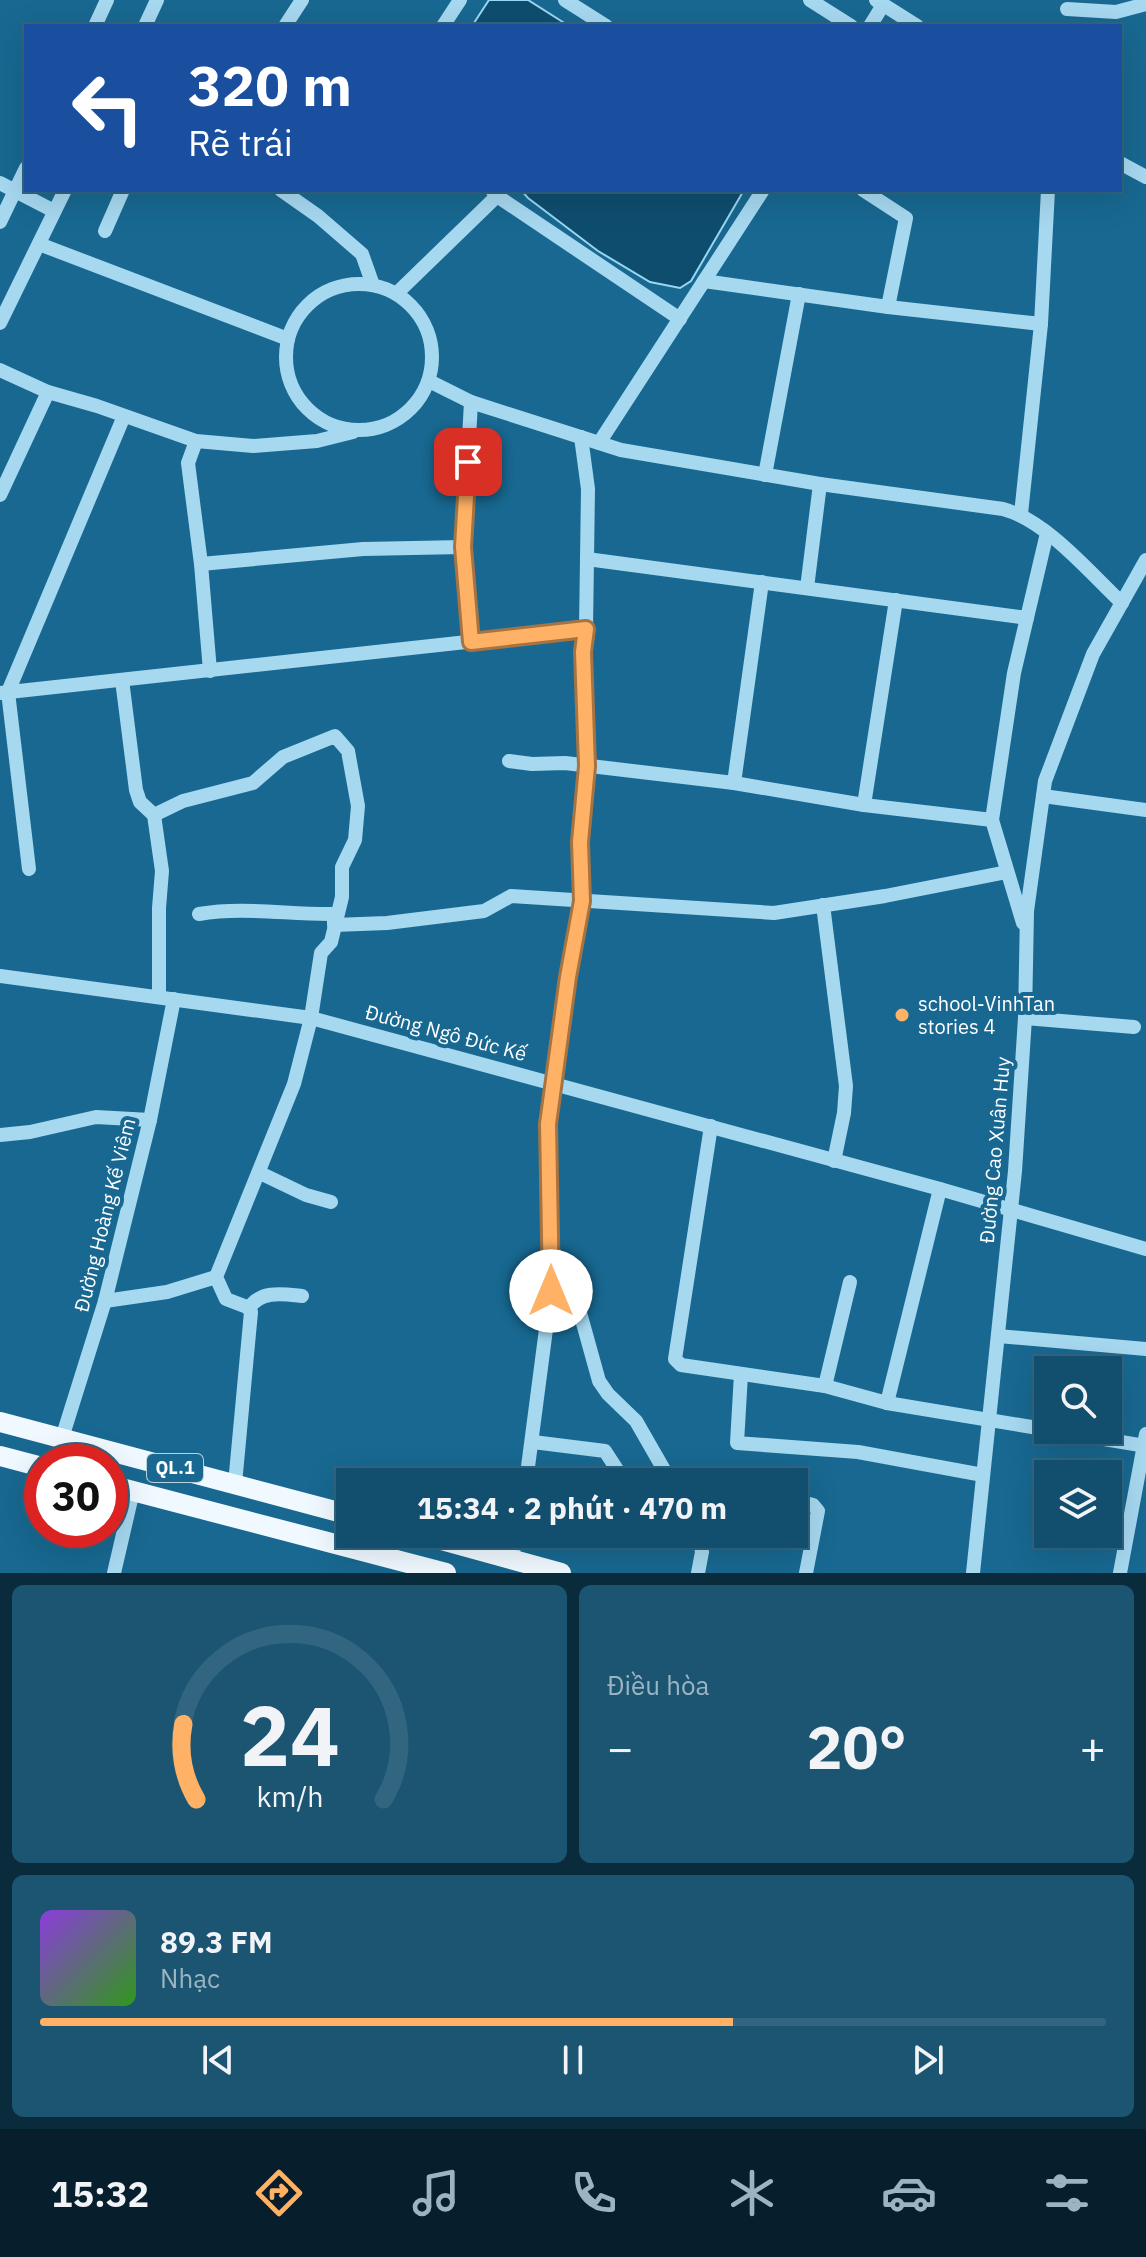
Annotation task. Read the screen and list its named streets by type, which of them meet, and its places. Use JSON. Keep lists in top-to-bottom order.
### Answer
{
  "streets": {
    "main road": ["QL.1"],
    "street": ["Đường Ngô Đức Kế", "Đường Cao Xuân Huy", "Đường Hoàng Kế Viêm"]
  },
  "crossings": [
    ["Đường Ngô Đức Kế", "Đường Cao Xuân Huy"],
    ["Đường Ngô Đức Kế", "Đường Hoàng Kế Viêm"],
    ["Đường Hoàng Kế Viêm", "QL.1"]
  ],
  "places": ["school-VinhTan stories 4"],
  "page": {
    "turn": ["320 m", "Rẽ trái"],
    "limit": "30",
    "trip": "15:34 · 2 phút · 470 m",
    "tile": "Điều hòa",
    "heat": ["−", "20°", "+"],
    "song": ["89.3 FM", "Nhạc"],
    "tabs": "15:32",
    "gauge": ["24", "km/h"]
  }
}
